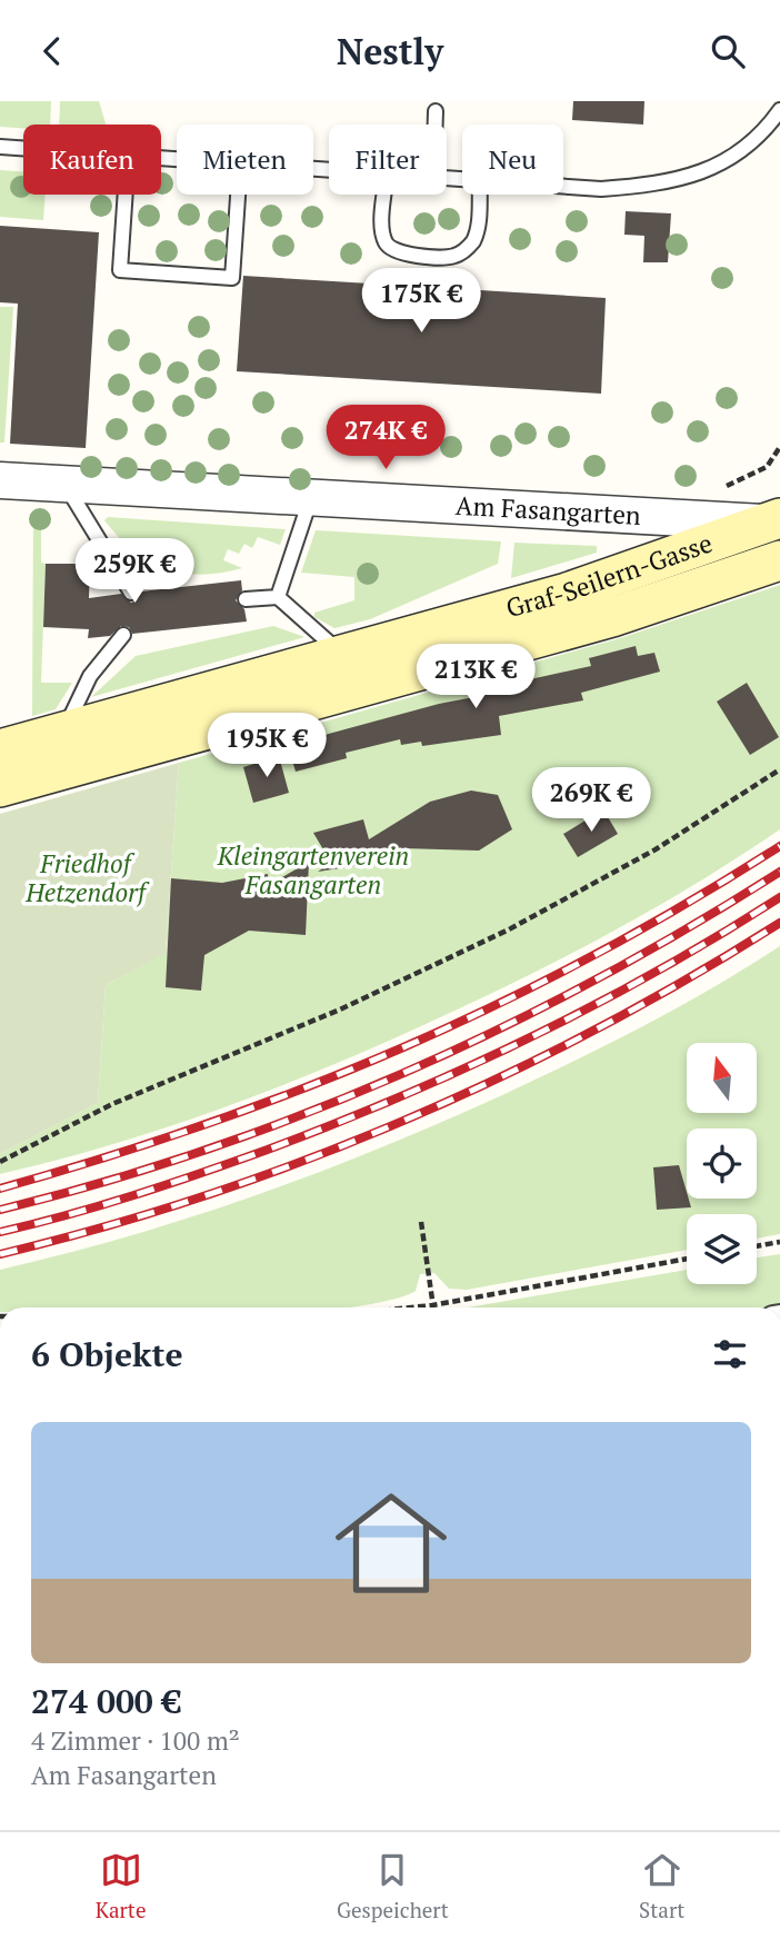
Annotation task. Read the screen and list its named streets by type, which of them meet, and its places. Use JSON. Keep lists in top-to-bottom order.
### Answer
{
  "streets": {
    "main road": ["Graf-Seilern-Gasse"],
    "street": ["Am Fasangarten"]
  },
  "crossings": [
    ["Am Fasangarten", "Graf-Seilern-Gasse"]
  ],
  "parks": ["Kleingartenverein Fasangarten", "Friedhof Hetzendorf"],
  "north": "top",
  "page": {
    "header": "Nestly",
    "chip": [
      "Kaufen",
      "Mieten",
      "Filter",
      "Neu"
    ],
    "price": [
      "175K €",
      "274K €",
      "259K €",
      "213K €",
      "195K €",
      "269K €"
    ],
    "heading": "6 Objekte",
    "list": [
      {
        "name": "274 000 €",
        "note": "4 Zimmer · 100 m² · Am Fasangarten"
      }
    ],
    "tabs": ["Karte", "Gespeichert", "Start"]
  }
}
